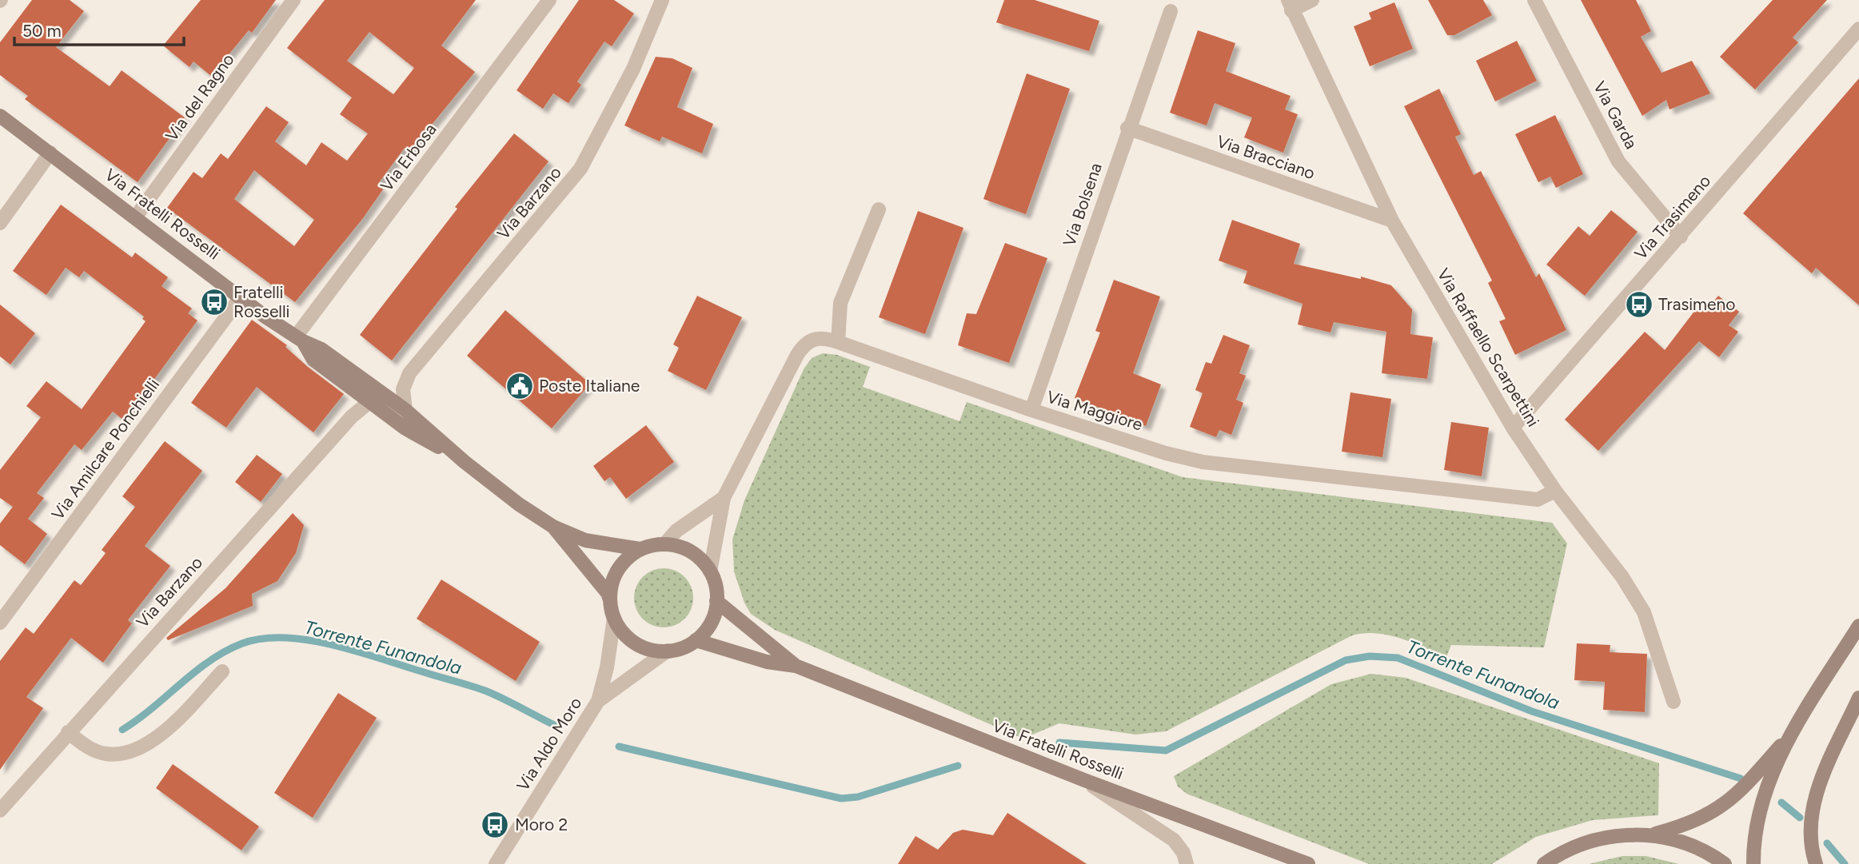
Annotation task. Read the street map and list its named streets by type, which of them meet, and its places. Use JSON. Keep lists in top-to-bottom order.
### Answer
{
  "streets": {
    "street": [
      "Via del Ragno",
      "Via Garda",
      "Via Erbosa",
      "Via Bracciano",
      "Via Barzano",
      "Via Bolsena",
      "Via Fratelli Rosselli",
      "Via Trasimeno",
      "Via Raffaello Scarpettini",
      "Via Maggiore",
      "Via Amilcare Ponchielli",
      "Via Aldo Moro"
    ]
  },
  "crossings": [
    ["Via del Ragno", "Via Fratelli Rosselli"],
    ["Via Garda", "Via Trasimeno"],
    ["Via Erbosa", "Via Fratelli Rosselli"],
    ["Via Bracciano", "Via Bolsena"],
    ["Via Bracciano", "Via Raffaello Scarpettini"],
    ["Via Barzano", "Via Fratelli Rosselli"],
    ["Via Bolsena", "Via Maggiore"],
    ["Via Fratelli Rosselli", "Via Amilcare Ponchielli"],
    ["Via Trasimeno", "Via Raffaello Scarpettini"],
    ["Via Raffaello Scarpettini", "Via Maggiore"],
    ["Via Maggiore", "Via Aldo Moro"]
  ],
  "water": ["Torrente Funandola"],
  "places": {
    "bus stop": ["Fratelli Rosselli", "Trasimeno", "Moro 2"],
    "public building": ["Poste Italiane"]
  },
  "scale_bar": "50 m"
}
